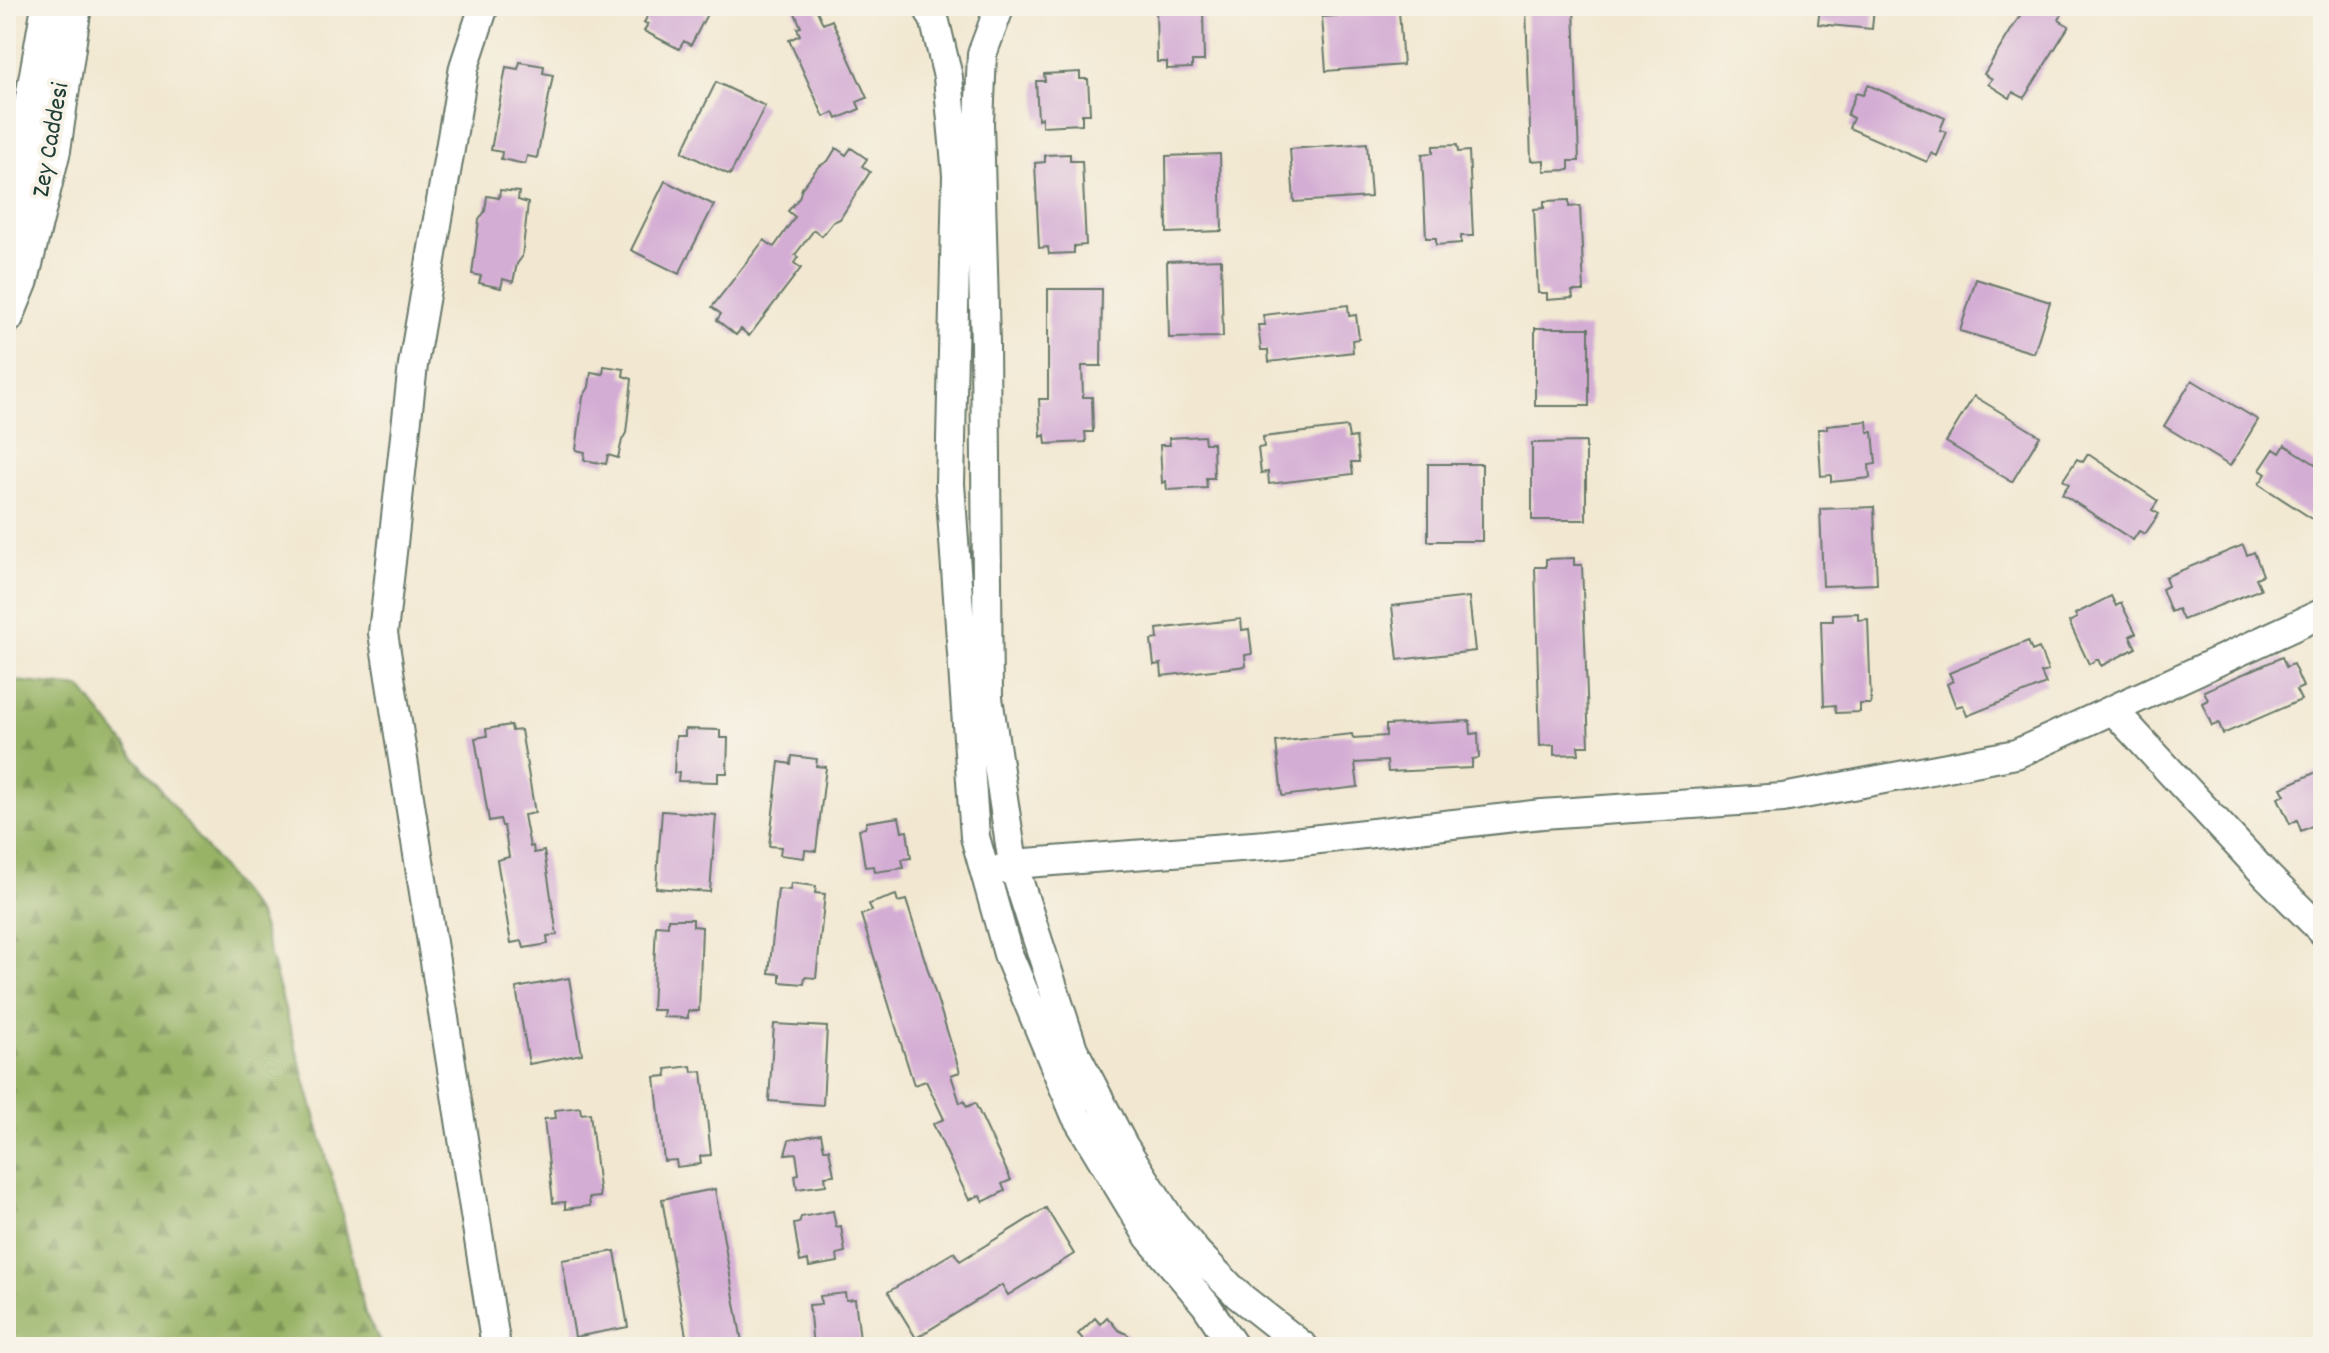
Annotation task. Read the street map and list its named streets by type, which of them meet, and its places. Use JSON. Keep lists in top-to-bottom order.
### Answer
{
  "streets": {
    "main road": ["Zey Caddesi"]
  }
}
